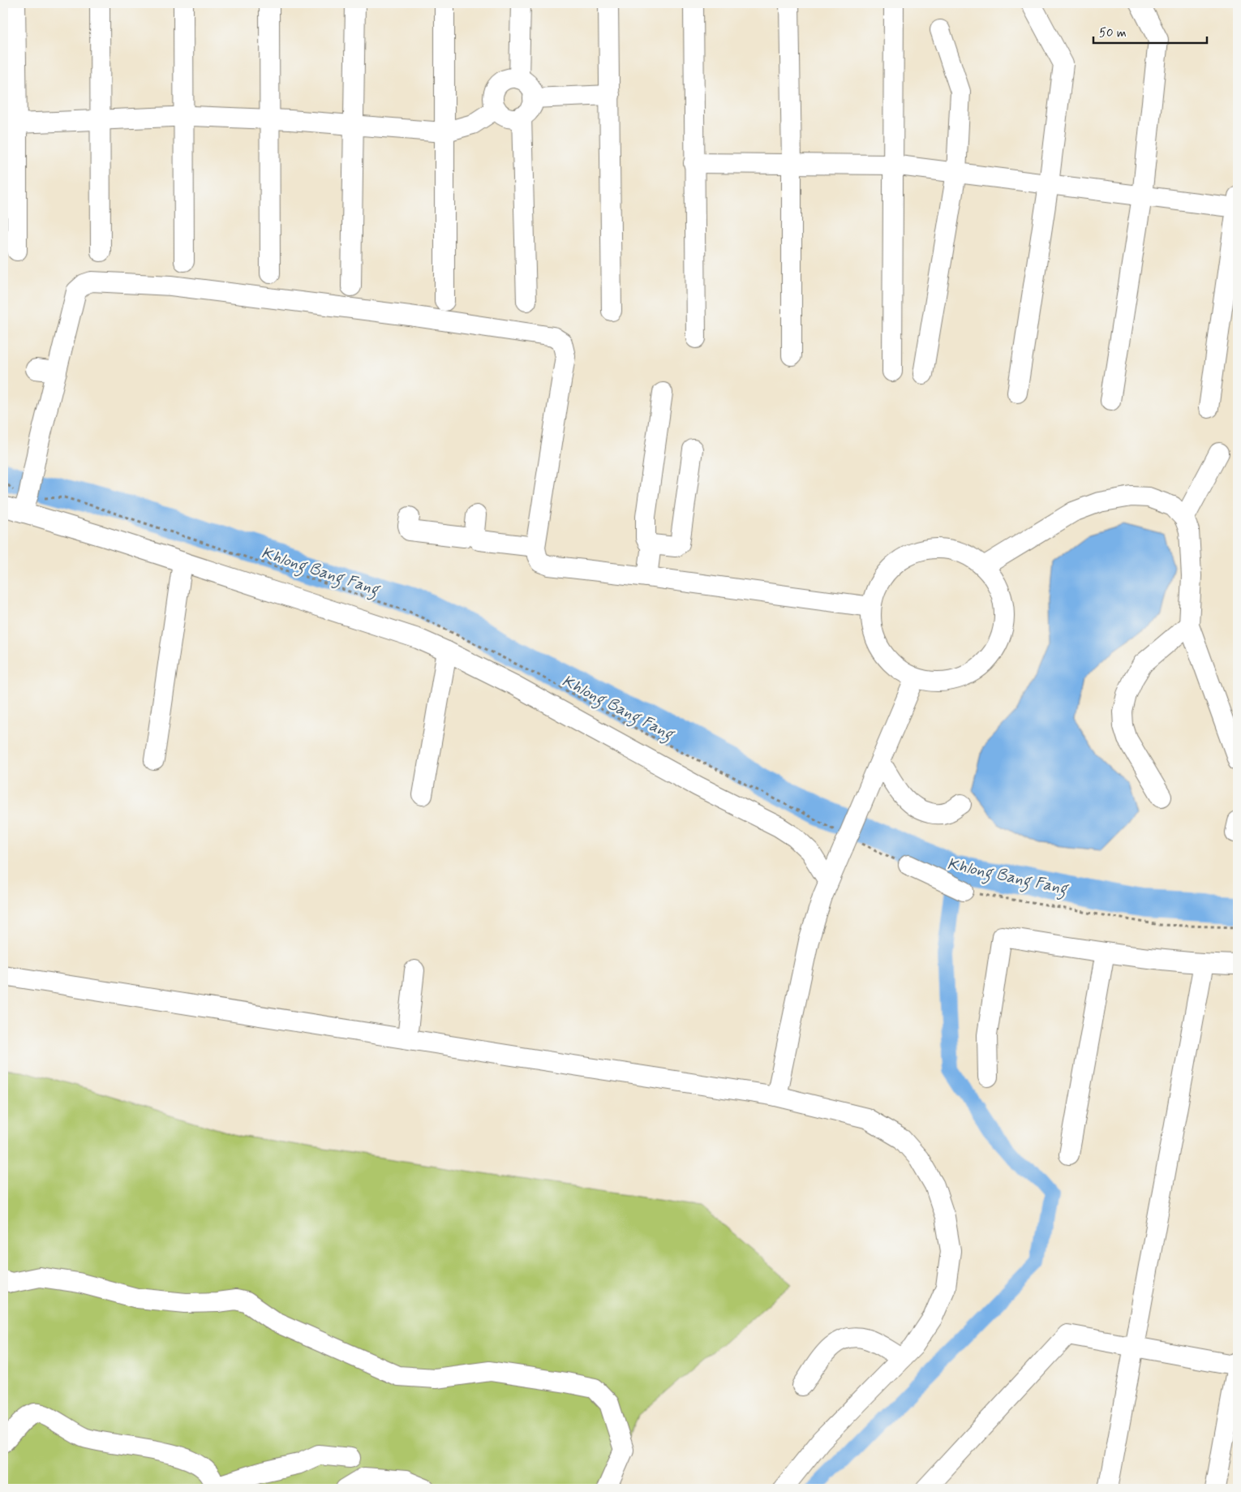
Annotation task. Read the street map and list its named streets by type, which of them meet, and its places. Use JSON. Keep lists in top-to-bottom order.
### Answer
{
  "water": ["Khlong Bang Fang"],
  "scale_bar": "50 m"
}
